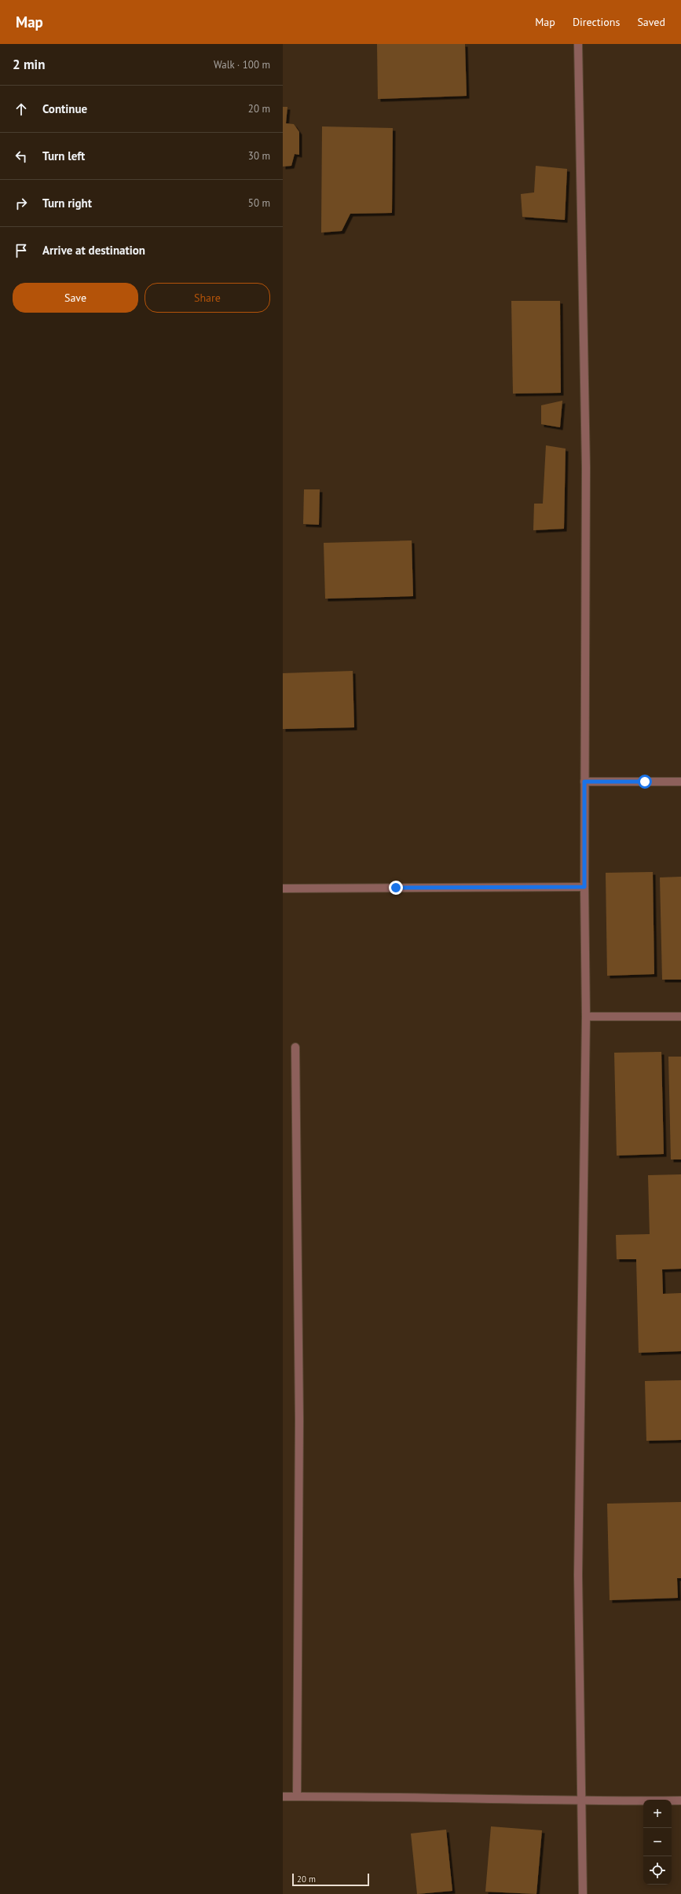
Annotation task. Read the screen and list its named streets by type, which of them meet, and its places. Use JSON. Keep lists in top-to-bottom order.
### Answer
{
  "scale_bar": "20 m",
  "page": {
    "header": "Map",
    "nav": ["Map", "Directions", "Saved"],
    "heading": ["2 min", "Walk · 100 m"],
    "list": [
      ["Continue", "20 m"],
      ["Turn left", "30 m"],
      ["Turn right", "50 m"],
      "Arrive at destination"
    ],
    "buttons": ["Save", "Share"],
    "map_buttons": ["+", "−"],
    "scale": "20 m"
  }
}
